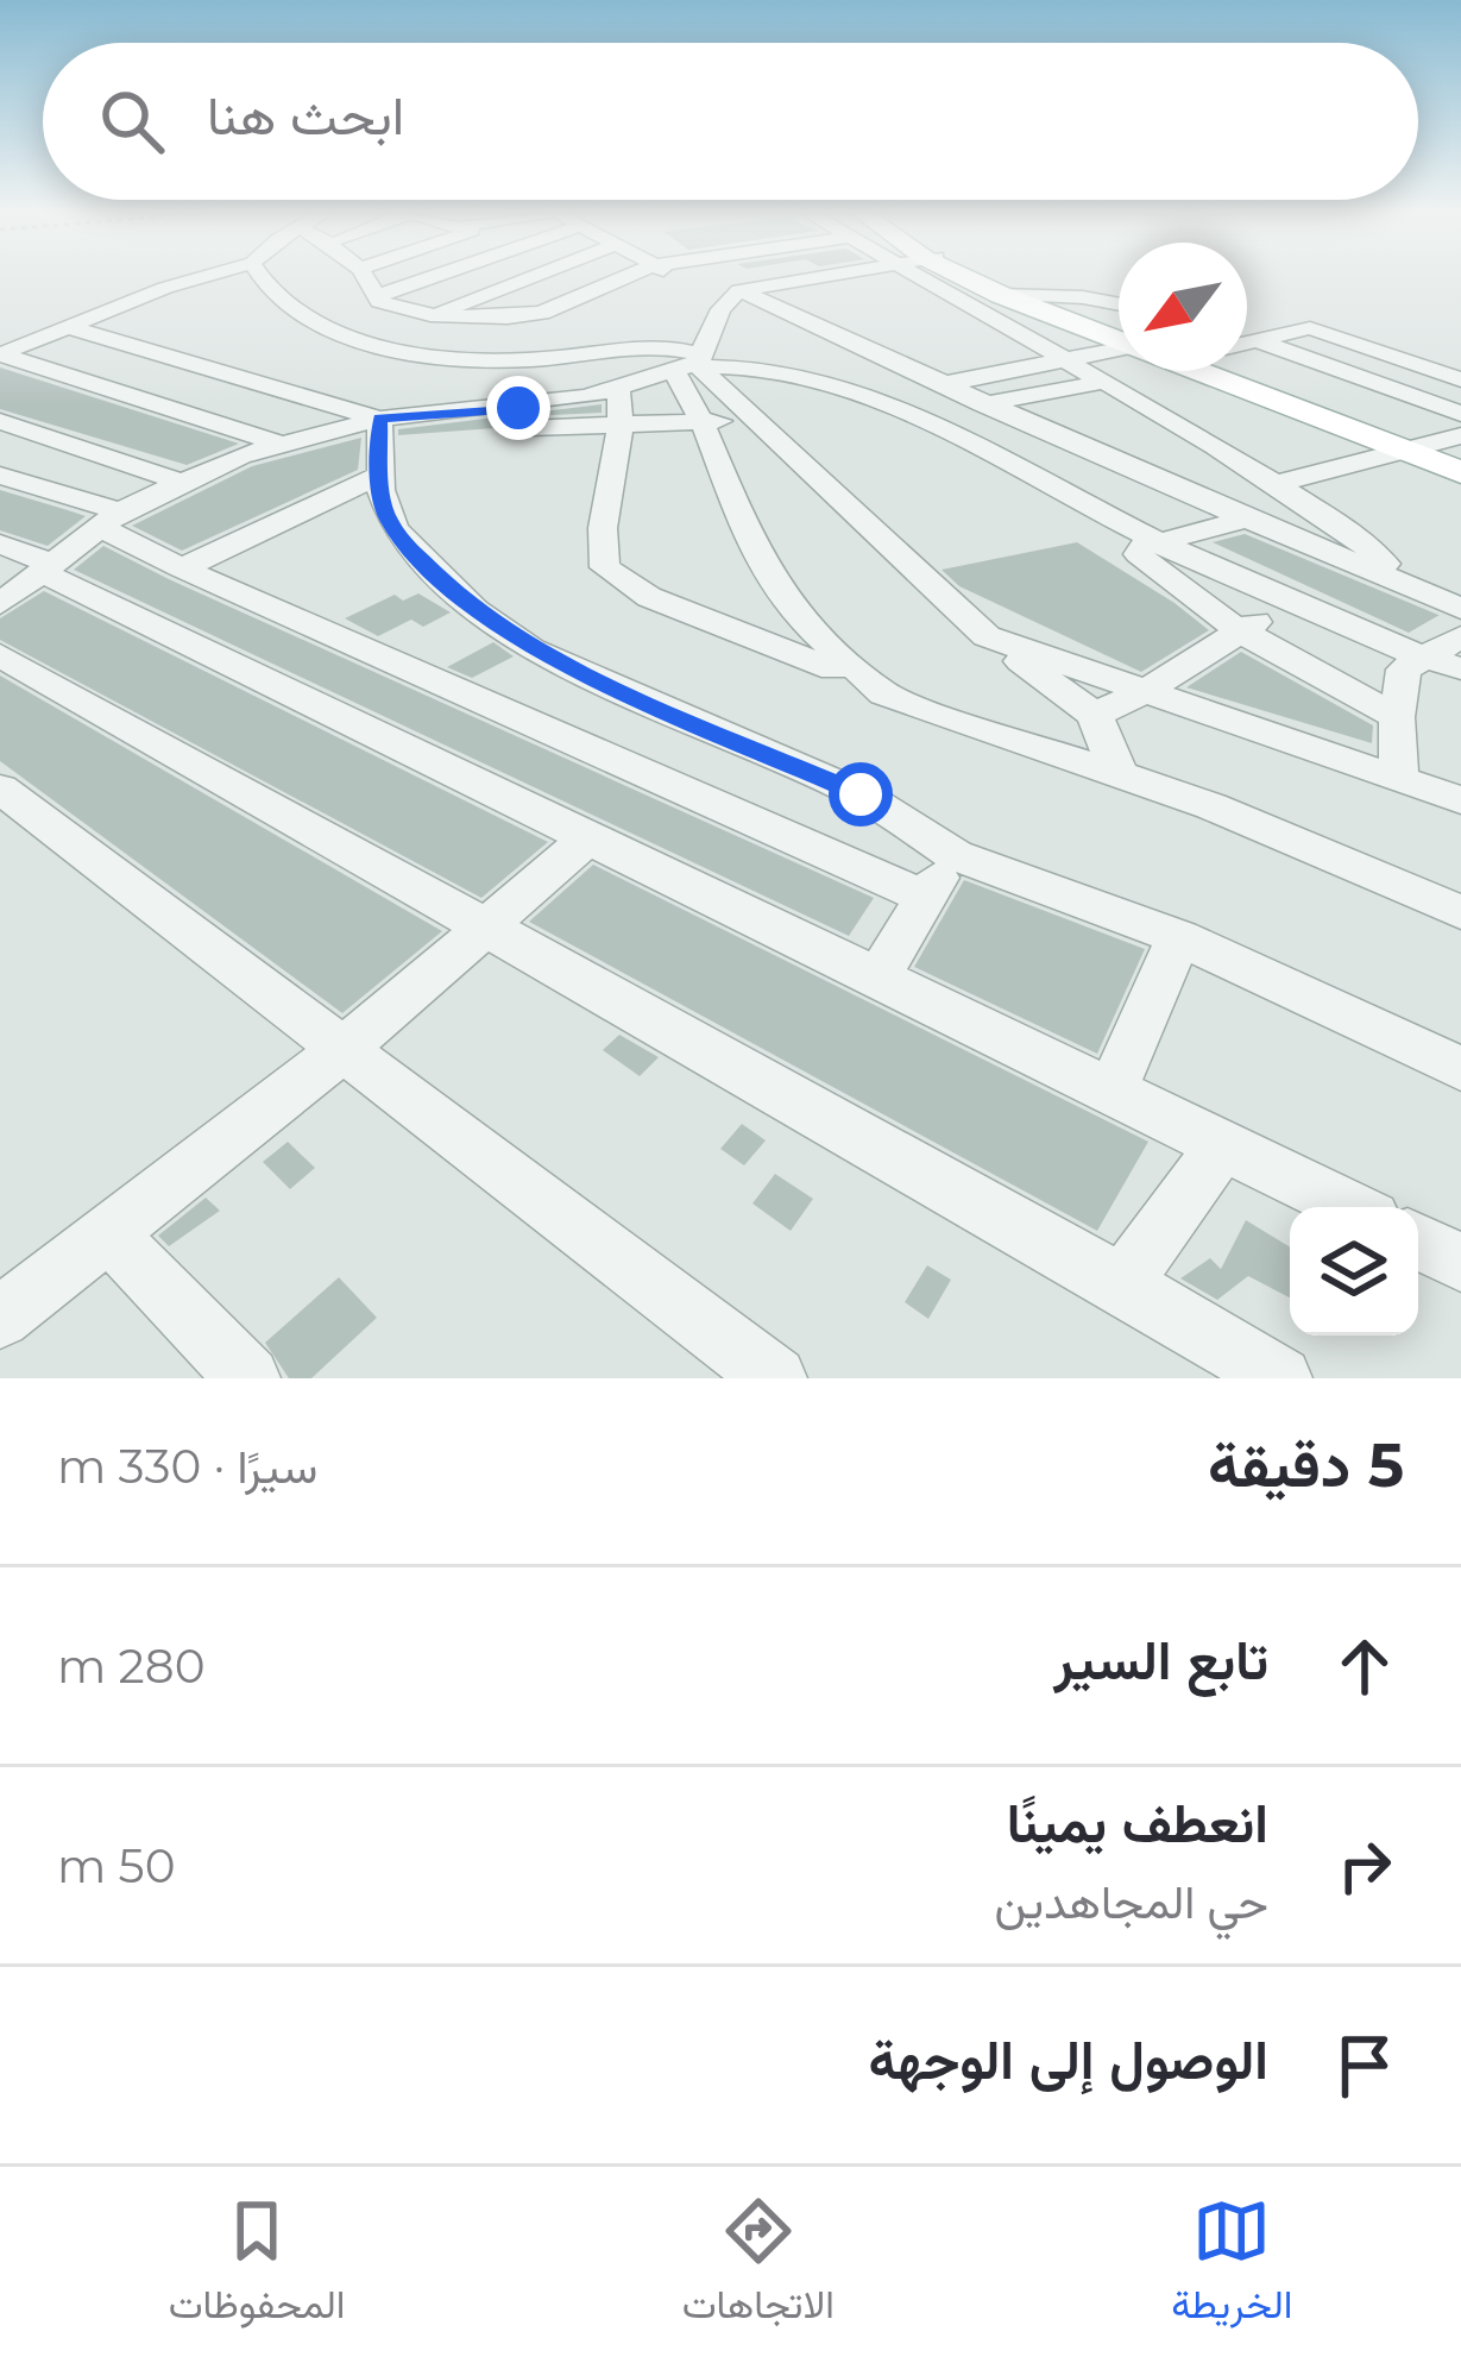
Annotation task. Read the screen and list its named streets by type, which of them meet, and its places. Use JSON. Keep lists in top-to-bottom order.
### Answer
{
  "north": "bottom left",
  "page": {
    "search": "ابحث هنا",
    "heading": ["5 دقيقة", "سيرًا · 330 m"],
    "list": [
      ["تابع السير", "280 m"],
      ["انعطف يمينًا", "حي المجاهدين", "50 m"],
      "الوصول إلى الوجهة"
    ],
    "nav": ["الخريطة", "الاتجاهات", "المحفوظات"]
  }
}
